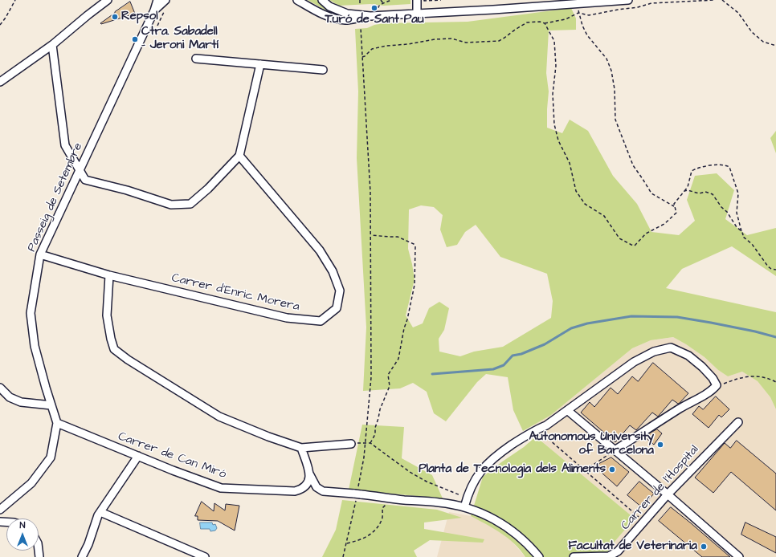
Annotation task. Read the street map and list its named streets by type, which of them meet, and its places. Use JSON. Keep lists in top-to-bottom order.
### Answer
{
  "streets": {
    "street": [
      "Passeig de Setembre",
      "Carrer d'Enric Morera",
      "Carrer de Can Miró",
      "Carrer de l'Hospital"
    ]
  },
  "crossings": [
    ["Passeig de Setembre", "Carrer d'Enric Morera"],
    ["Passeig de Setembre", "Carrer de Can Miró"]
  ],
  "places": [
    "Turó de Sant Pau",
    "Repsol",
    "Ctra. Sabadell - Jeroni Martí",
    "Autonomous University of Barcelona",
    "Planta de Tecnologia dels Aliments",
    "Facultat de Veterinaria"
  ],
  "north": "top"
}
